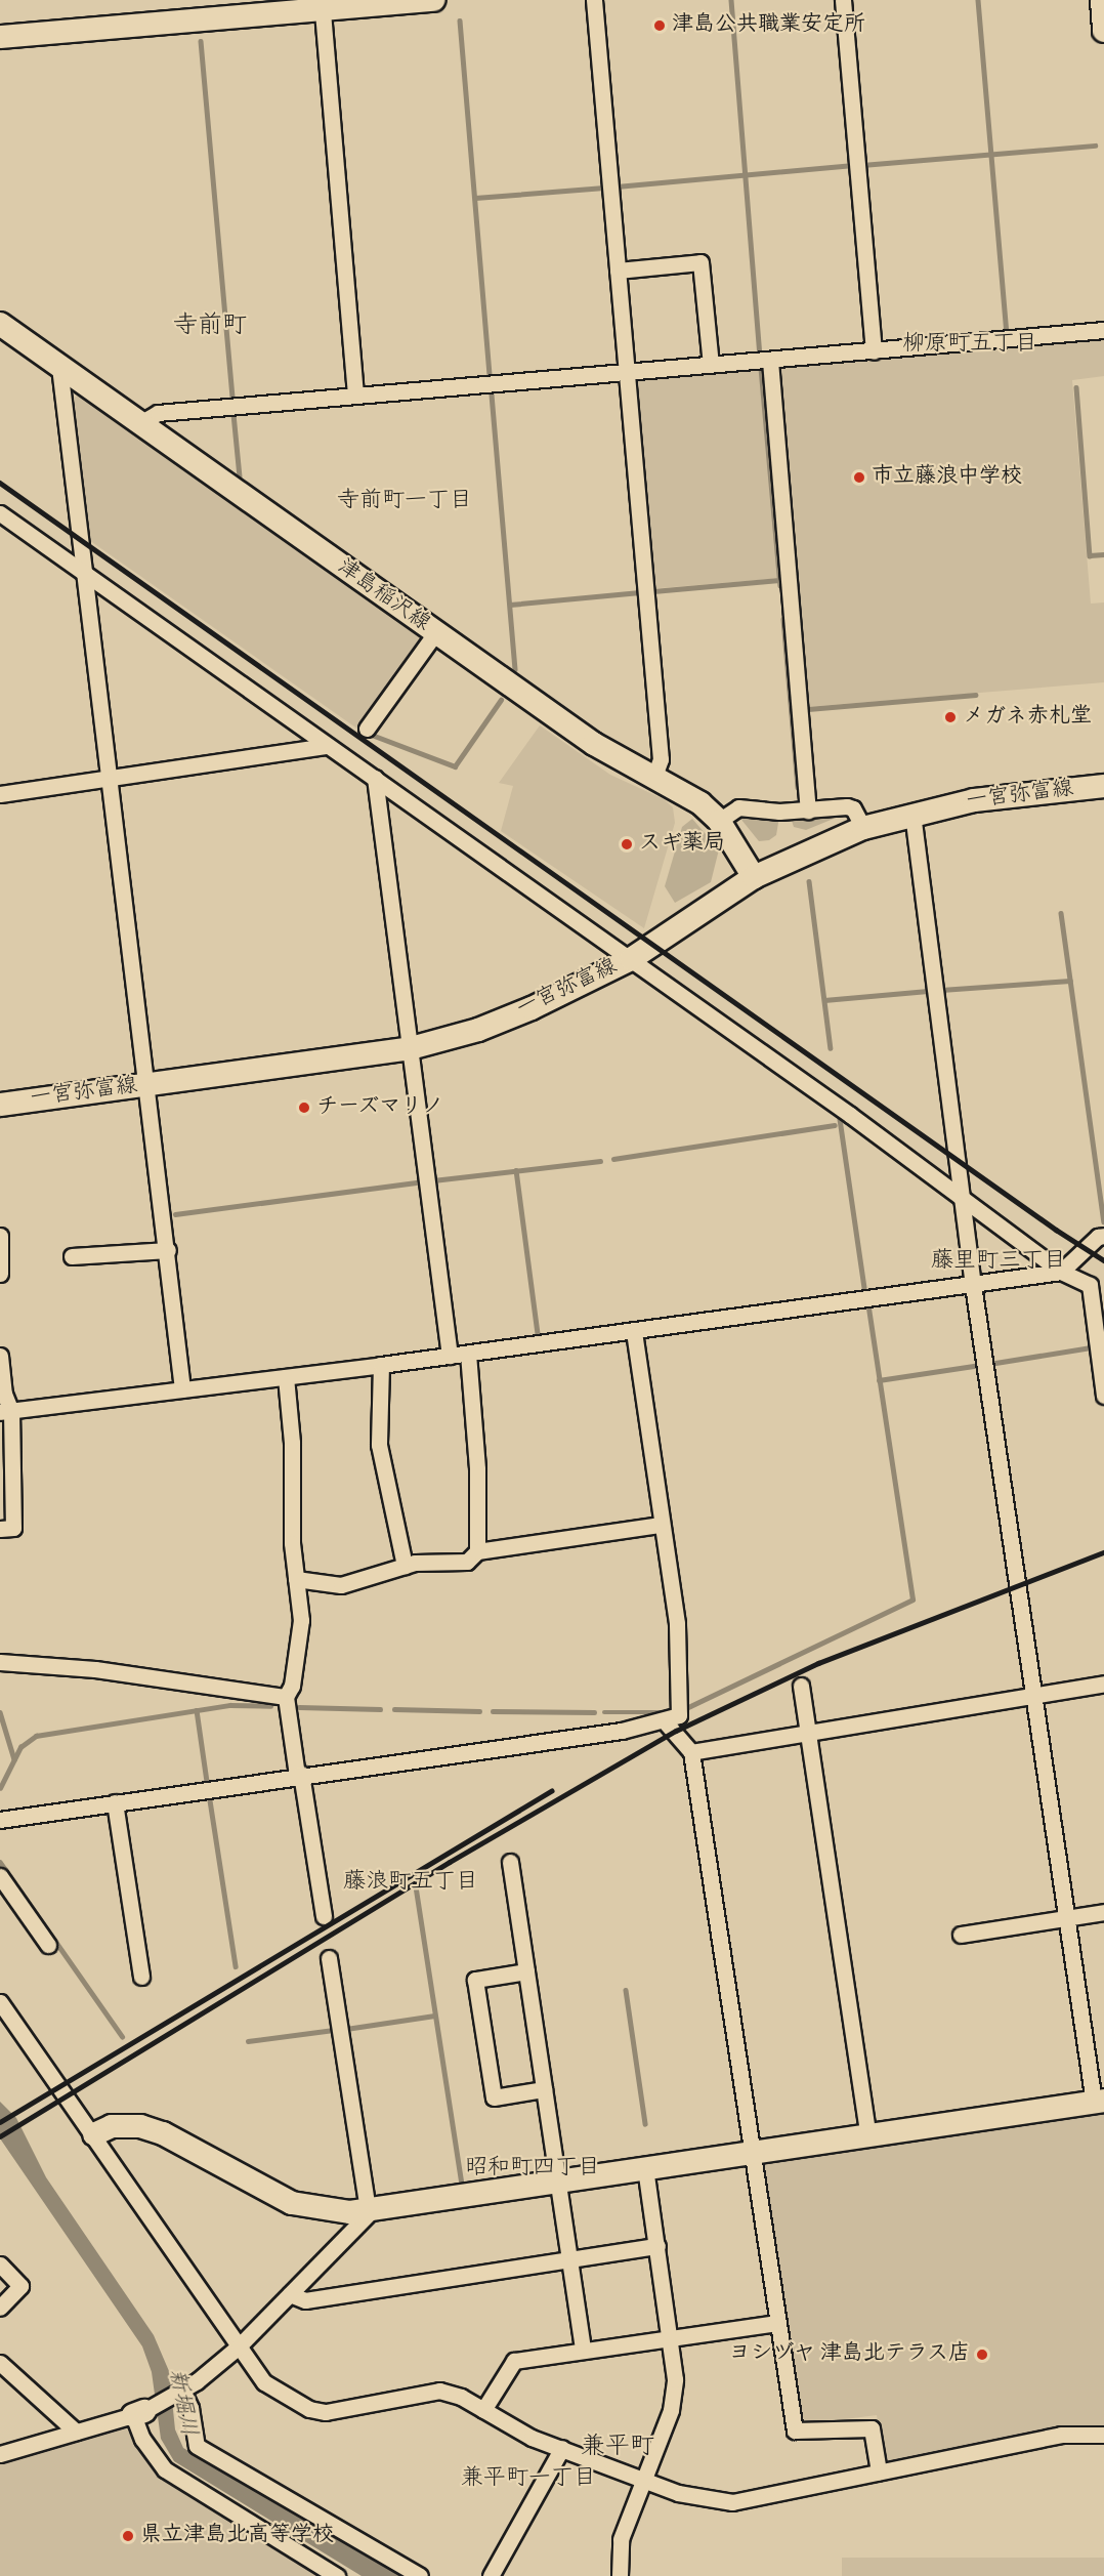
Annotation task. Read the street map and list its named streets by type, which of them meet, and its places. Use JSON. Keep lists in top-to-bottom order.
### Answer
{
  "streets": {
    "main road": ["津島稲沢線", "一宮弥富線"]
  },
  "crossings": [
    ["津島稲沢線", "一宮弥富線"]
  ],
  "districts": [
    "寺前町",
    "柳原町五丁目",
    "寺前町一丁目",
    "藤里町三丁目",
    "藤浪町五丁目",
    "昭和町四丁目",
    "兼平町",
    "兼平町一丁目"
  ],
  "water": ["新堀川"],
  "places": [
    "津島公共職業安定所",
    "市立藤浪中学校",
    "メガネ赤札堂",
    "スギ薬局",
    "チーズマリノ",
    "ヨシヅヤ 津島北テラス店",
    "県立津島北高等学校"
  ]
}
